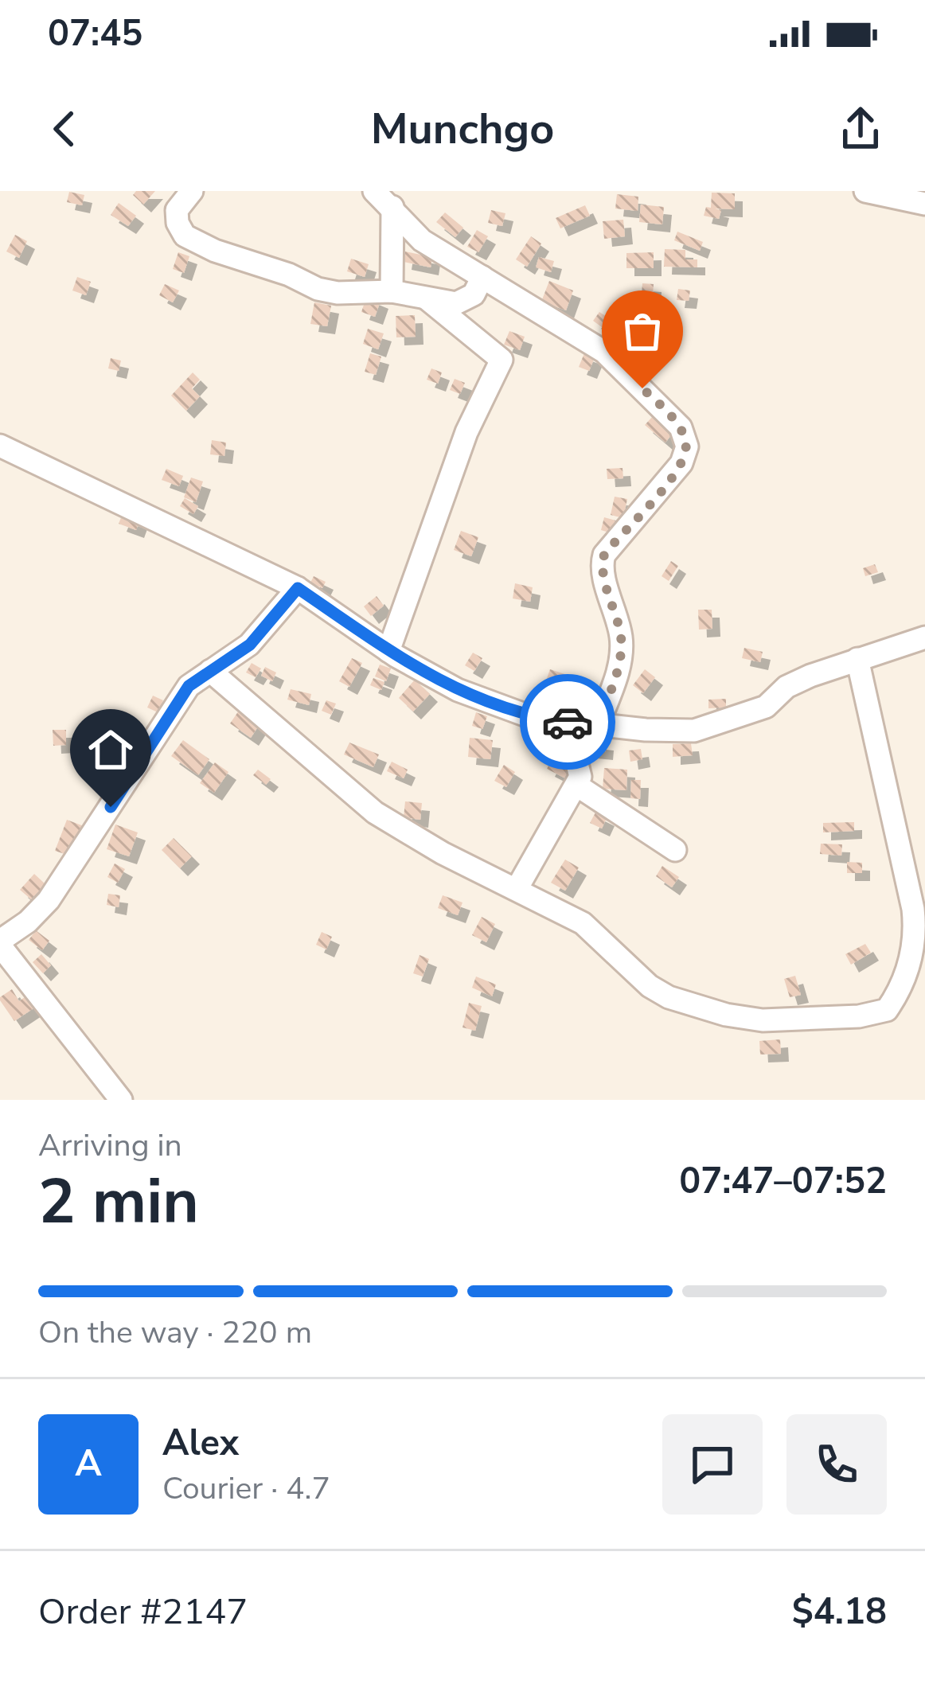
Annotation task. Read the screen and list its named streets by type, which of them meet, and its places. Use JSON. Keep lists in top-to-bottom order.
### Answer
{
  "page": {
    "status": "07:45",
    "header": "Munchgo",
    "heading": ["2 min", "Arriving in", "07:47–07:52"],
    "panel": [
      "Alex",
      "Courier · 4.7",
      "Order #2147",
      "$4.18"
    ],
    "bar": "On the way · 220 m",
    "round": "A"
  }
}
